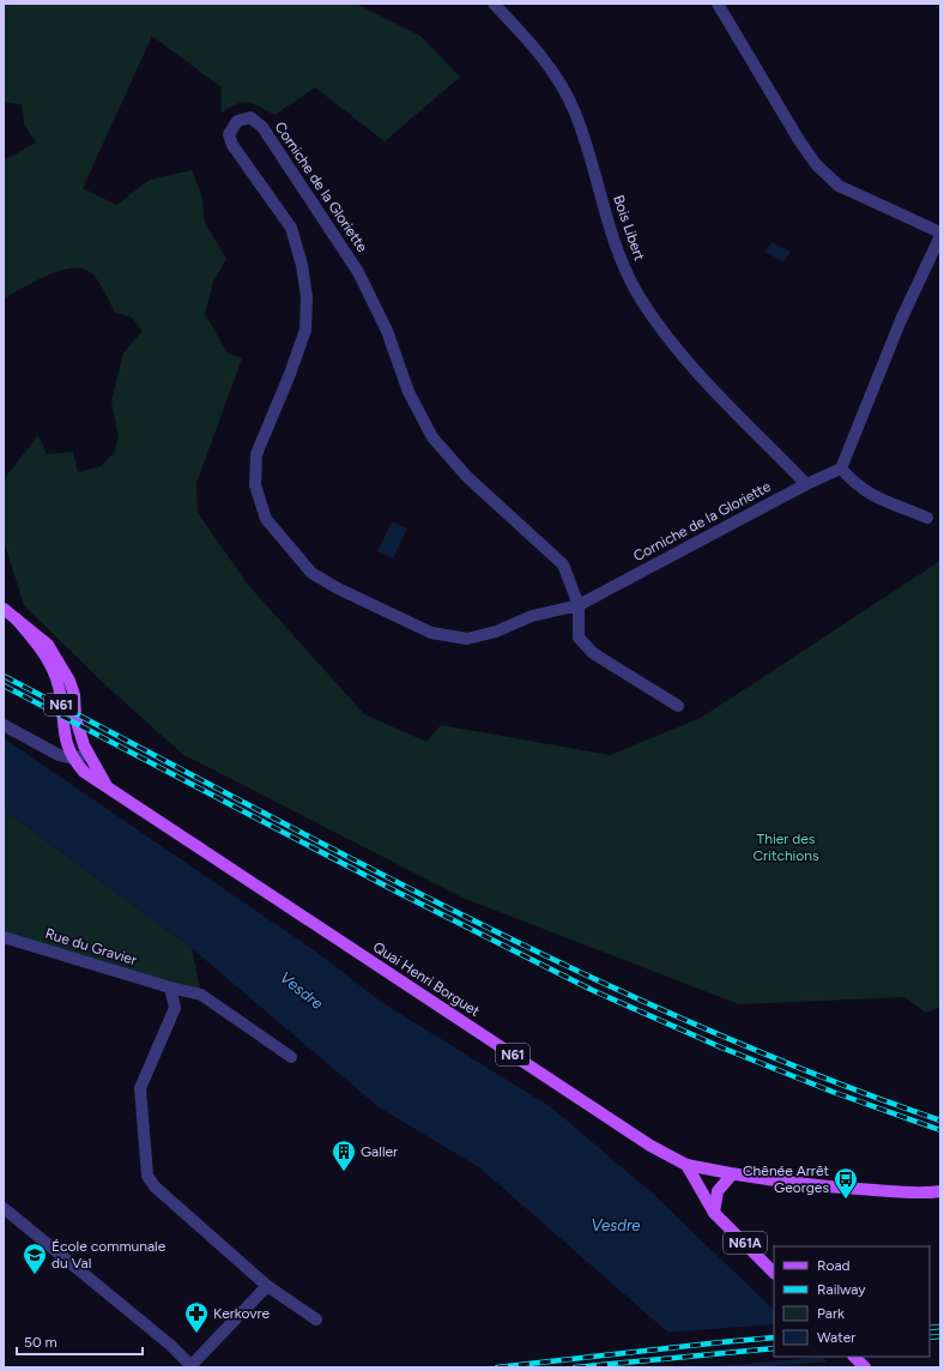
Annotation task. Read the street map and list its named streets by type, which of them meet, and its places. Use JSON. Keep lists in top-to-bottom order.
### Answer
{
  "streets": {
    "main road": ["N61", "Quai Henri Borguet", "N61A"],
    "street": ["Corniche de la Gloriette", "Bois Libert", "Rue du Gravier"]
  },
  "crossings": [
    ["Corniche de la Gloriette", "Bois Libert"],
    ["N61", "Quai Henri Borguet"]
  ],
  "water": ["Vesdre"],
  "parks": ["Thier des Critchions"],
  "places": {
    "building": ["Galler"],
    "bus stop": ["Chênée Arrêt Georges"],
    "school or university": ["École communale du Val"],
    "pharmacy": ["Kerkovre"]
  },
  "legend": [
    "Road",
    "Railway",
    "Park",
    "Water"
  ],
  "scale_bar": "50 m"
}
